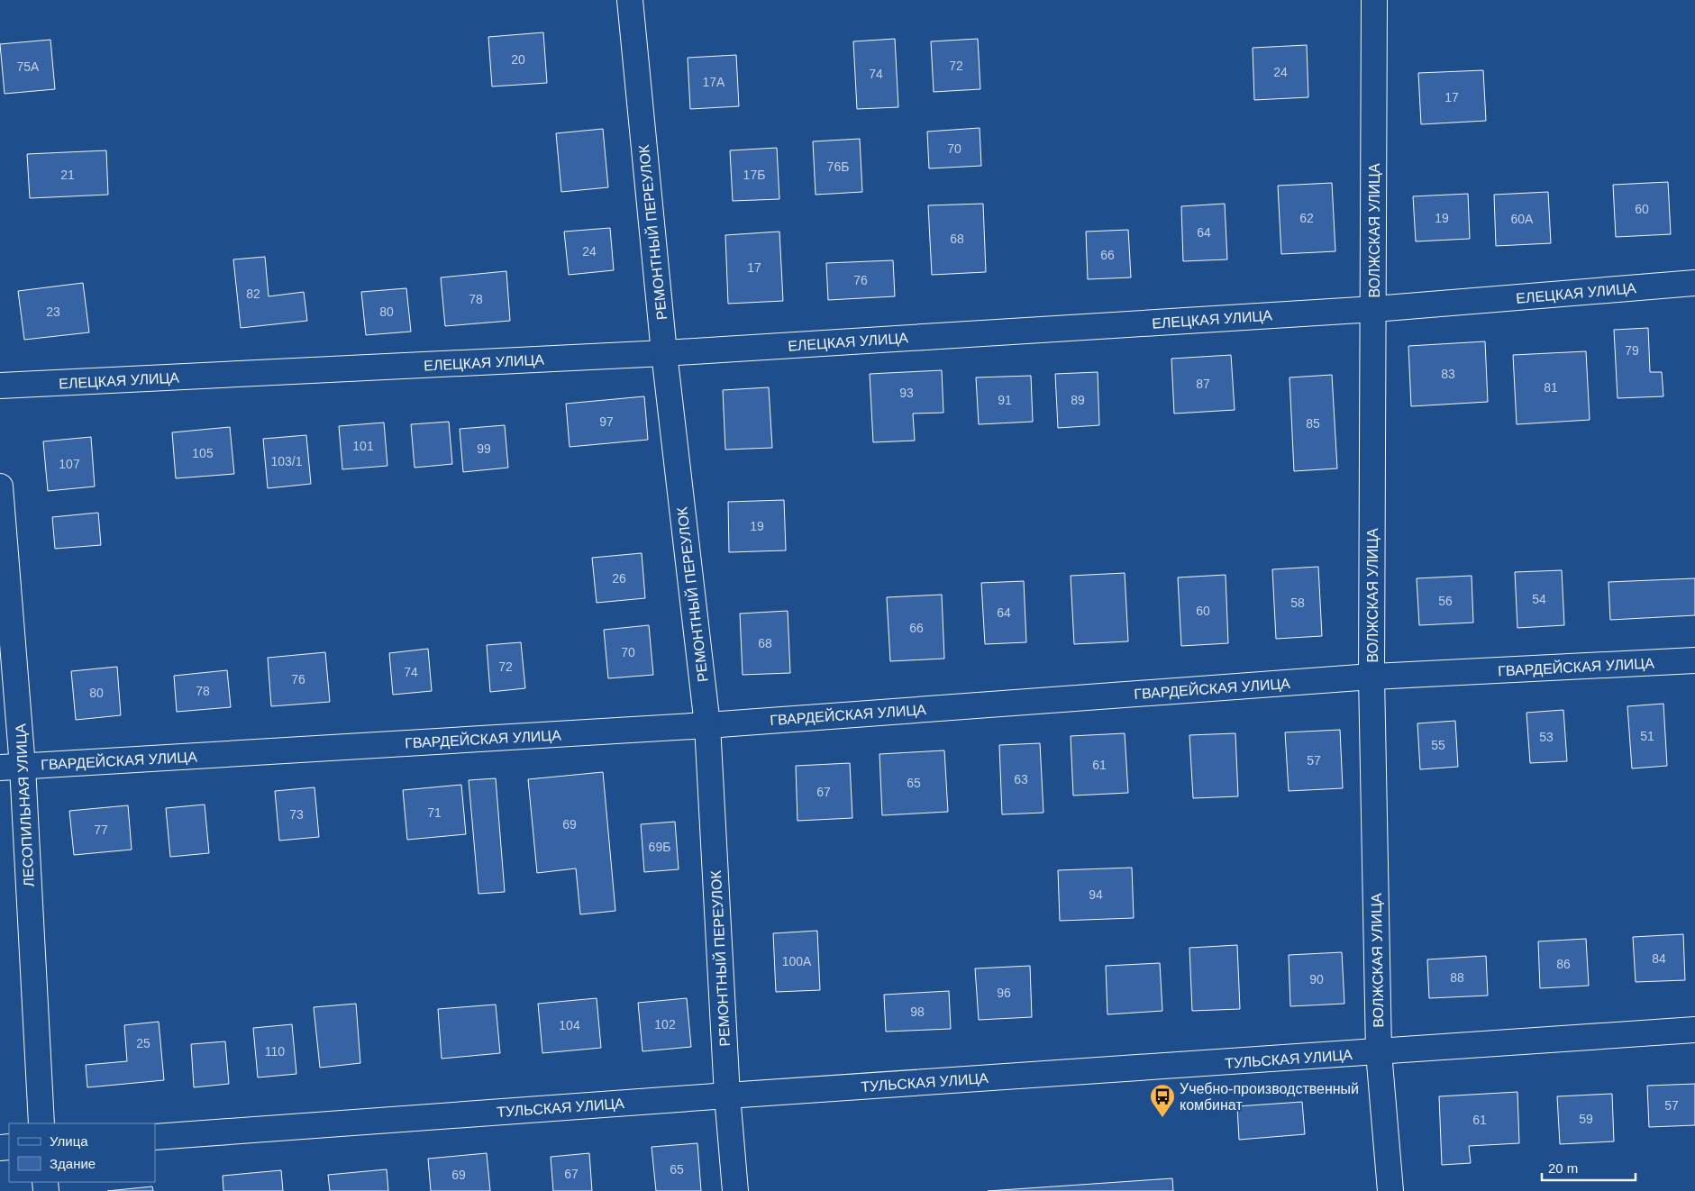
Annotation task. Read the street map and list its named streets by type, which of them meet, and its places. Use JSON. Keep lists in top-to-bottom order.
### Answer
{
  "streets": {
    "street": [
      "ВОЛЖСКАЯ УЛИЦА",
      "РЕМОНТНЫЙ ПЕРЕУЛОК",
      "ЕЛЕЦКАЯ УЛИЦА",
      "ГВАРДЕЙСКАЯ УЛИЦА",
      "ЛЕСОПИЛЬНАЯ УЛИЦА",
      "ТУЛЬСКАЯ УЛИЦА"
    ]
  },
  "crossings": [
    ["ВОЛЖСКАЯ УЛИЦА", "ЕЛЕЦКАЯ УЛИЦА"],
    ["ВОЛЖСКАЯ УЛИЦА", "ГВАРДЕЙСКАЯ УЛИЦА"],
    ["ВОЛЖСКАЯ УЛИЦА", "ТУЛЬСКАЯ УЛИЦА"],
    ["РЕМОНТНЫЙ ПЕРЕУЛОК", "ЕЛЕЦКАЯ УЛИЦА"],
    ["РЕМОНТНЫЙ ПЕРЕУЛОК", "ГВАРДЕЙСКАЯ УЛИЦА"],
    ["РЕМОНТНЫЙ ПЕРЕУЛОК", "ТУЛЬСКАЯ УЛИЦА"],
    ["ГВАРДЕЙСКАЯ УЛИЦА", "ЛЕСОПИЛЬНАЯ УЛИЦА"]
  ],
  "places": {
    "bus stop": ["Учебно-производственный комбинат"]
  },
  "house_numbers": [
    "20",
    "72",
    "75А",
    "24",
    "74",
    "17А",
    "17",
    "70",
    "76Б",
    "21",
    "17Б",
    "60",
    "62",
    "19",
    "60А",
    "64",
    "68",
    "24",
    "66",
    "17",
    "76",
    "82",
    "78",
    "23",
    "80",
    "79",
    "83",
    "87",
    "81",
    "93",
    "91",
    "89",
    "97",
    "85",
    "101",
    "99",
    "105",
    "103/1",
    "107",
    "19",
    "26",
    "54",
    "56",
    "58",
    "60",
    "64",
    "66",
    "68",
    "70",
    "72",
    "74",
    "76",
    "78",
    "80",
    "51",
    "53",
    "55",
    "57",
    "61",
    "63",
    "65",
    "67",
    "71",
    "73",
    "69",
    "77",
    "69Б",
    "94",
    "84",
    "100А",
    "86",
    "88",
    "90",
    "96",
    "98",
    "102",
    "104",
    "25",
    "110",
    "57",
    "59",
    "61",
    "65",
    "67",
    "69"
  ],
  "legend": ["Улица", "Здание"],
  "scale_bar": "20 m"
}
